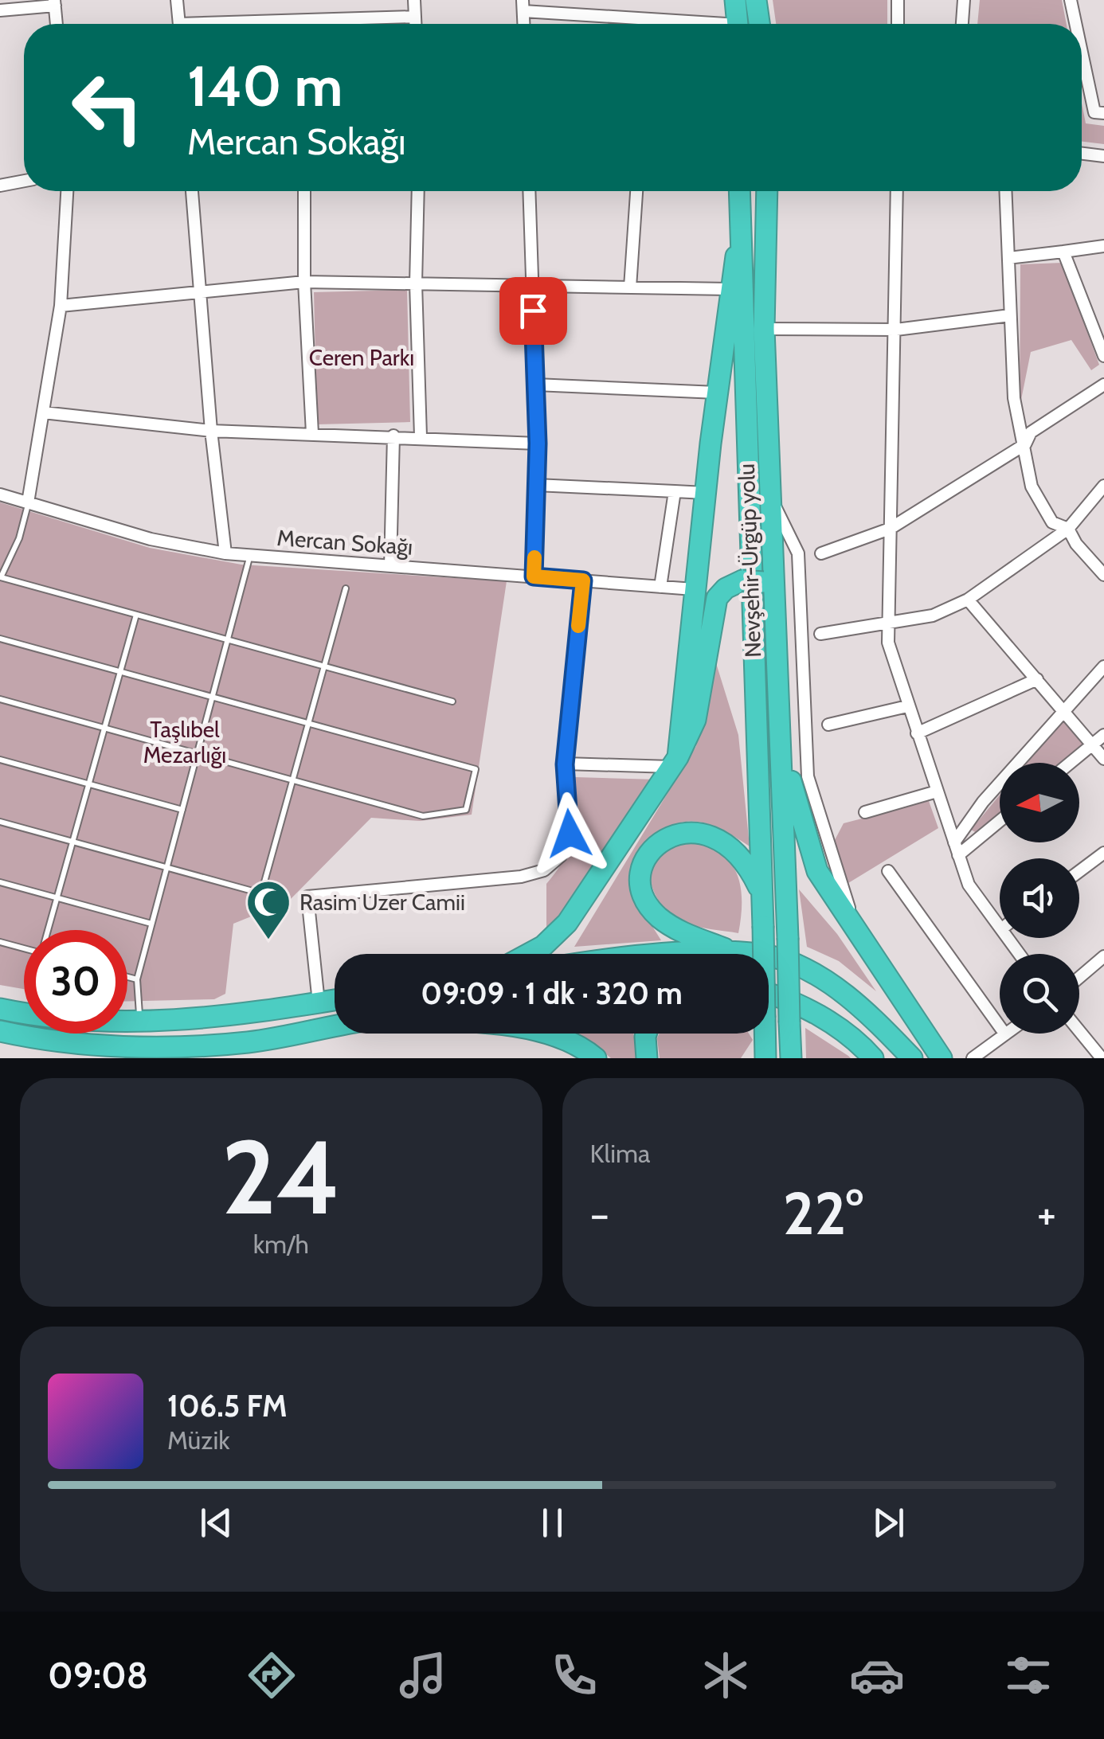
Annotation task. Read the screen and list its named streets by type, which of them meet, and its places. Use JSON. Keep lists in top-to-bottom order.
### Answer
{
  "streets": {
    "highway": ["Nevşehir-Ürgüp yolu"],
    "street": ["Mercan Sokağı"]
  },
  "parks": ["Ceren Parkı", "Taşlıbel Mezarlığı"],
  "places": {
    "mosque": ["Rasim Uzer Camii"]
  },
  "north": "left",
  "page": {
    "turn": ["140 m", "Mercan Sokağı"],
    "limit": "30",
    "trip": "09:09 · 1 dk · 320 m",
    "tile": [
      ["24", "km/h"],
      "Klima"
    ],
    "heat": ["−", "22°", "+"],
    "song": ["106.5 FM", "Müzik"],
    "tabs": "09:08"
  }
}
